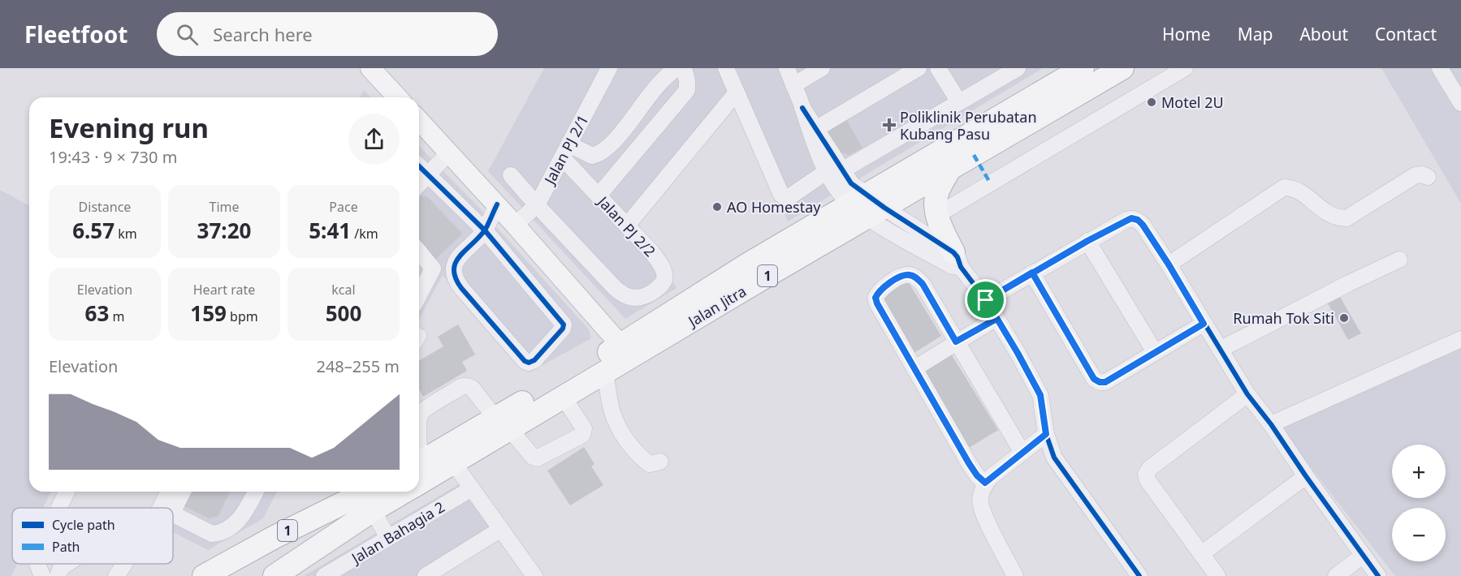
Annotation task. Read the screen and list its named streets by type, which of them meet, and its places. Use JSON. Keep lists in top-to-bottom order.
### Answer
{
  "streets": {
    "highway": ["1", "Jalan Jitra"],
    "street": ["Jalan PJ 2/1", "Jalan PJ 2/2", "Jalan Bahagia 2"]
  },
  "crossings": [
    ["Jalan PJ 2/1", "Jalan PJ 2/2"],
    ["1", "Jalan Jitra"]
  ],
  "places": {
    "other": ["Motel 2U", "AO Homestay", "Rumah Tok Siti"],
    "health": ["Poliklinik Perubatan Kubang Pasu"]
  },
  "legend": ["Cycle path", "Path"],
  "page": {
    "header": "Fleetfoot",
    "search": "Search here",
    "nav": [
      "Home",
      "Map",
      "About",
      "Contact"
    ],
    "heading": ["Evening run", "19:43 · 9 × 730 m"],
    "stats": [
      ["Distance", "6.57 km"],
      ["Time", "37:20"],
      ["Pace", "5:41 /km"],
      ["Elevation", "63 m"],
      ["Heart rate", "159 bpm"],
      ["kcal", "500"]
    ],
    "chart": ["Elevation", "248–255 m"],
    "map_buttons": ["+", "−"]
  }
}
